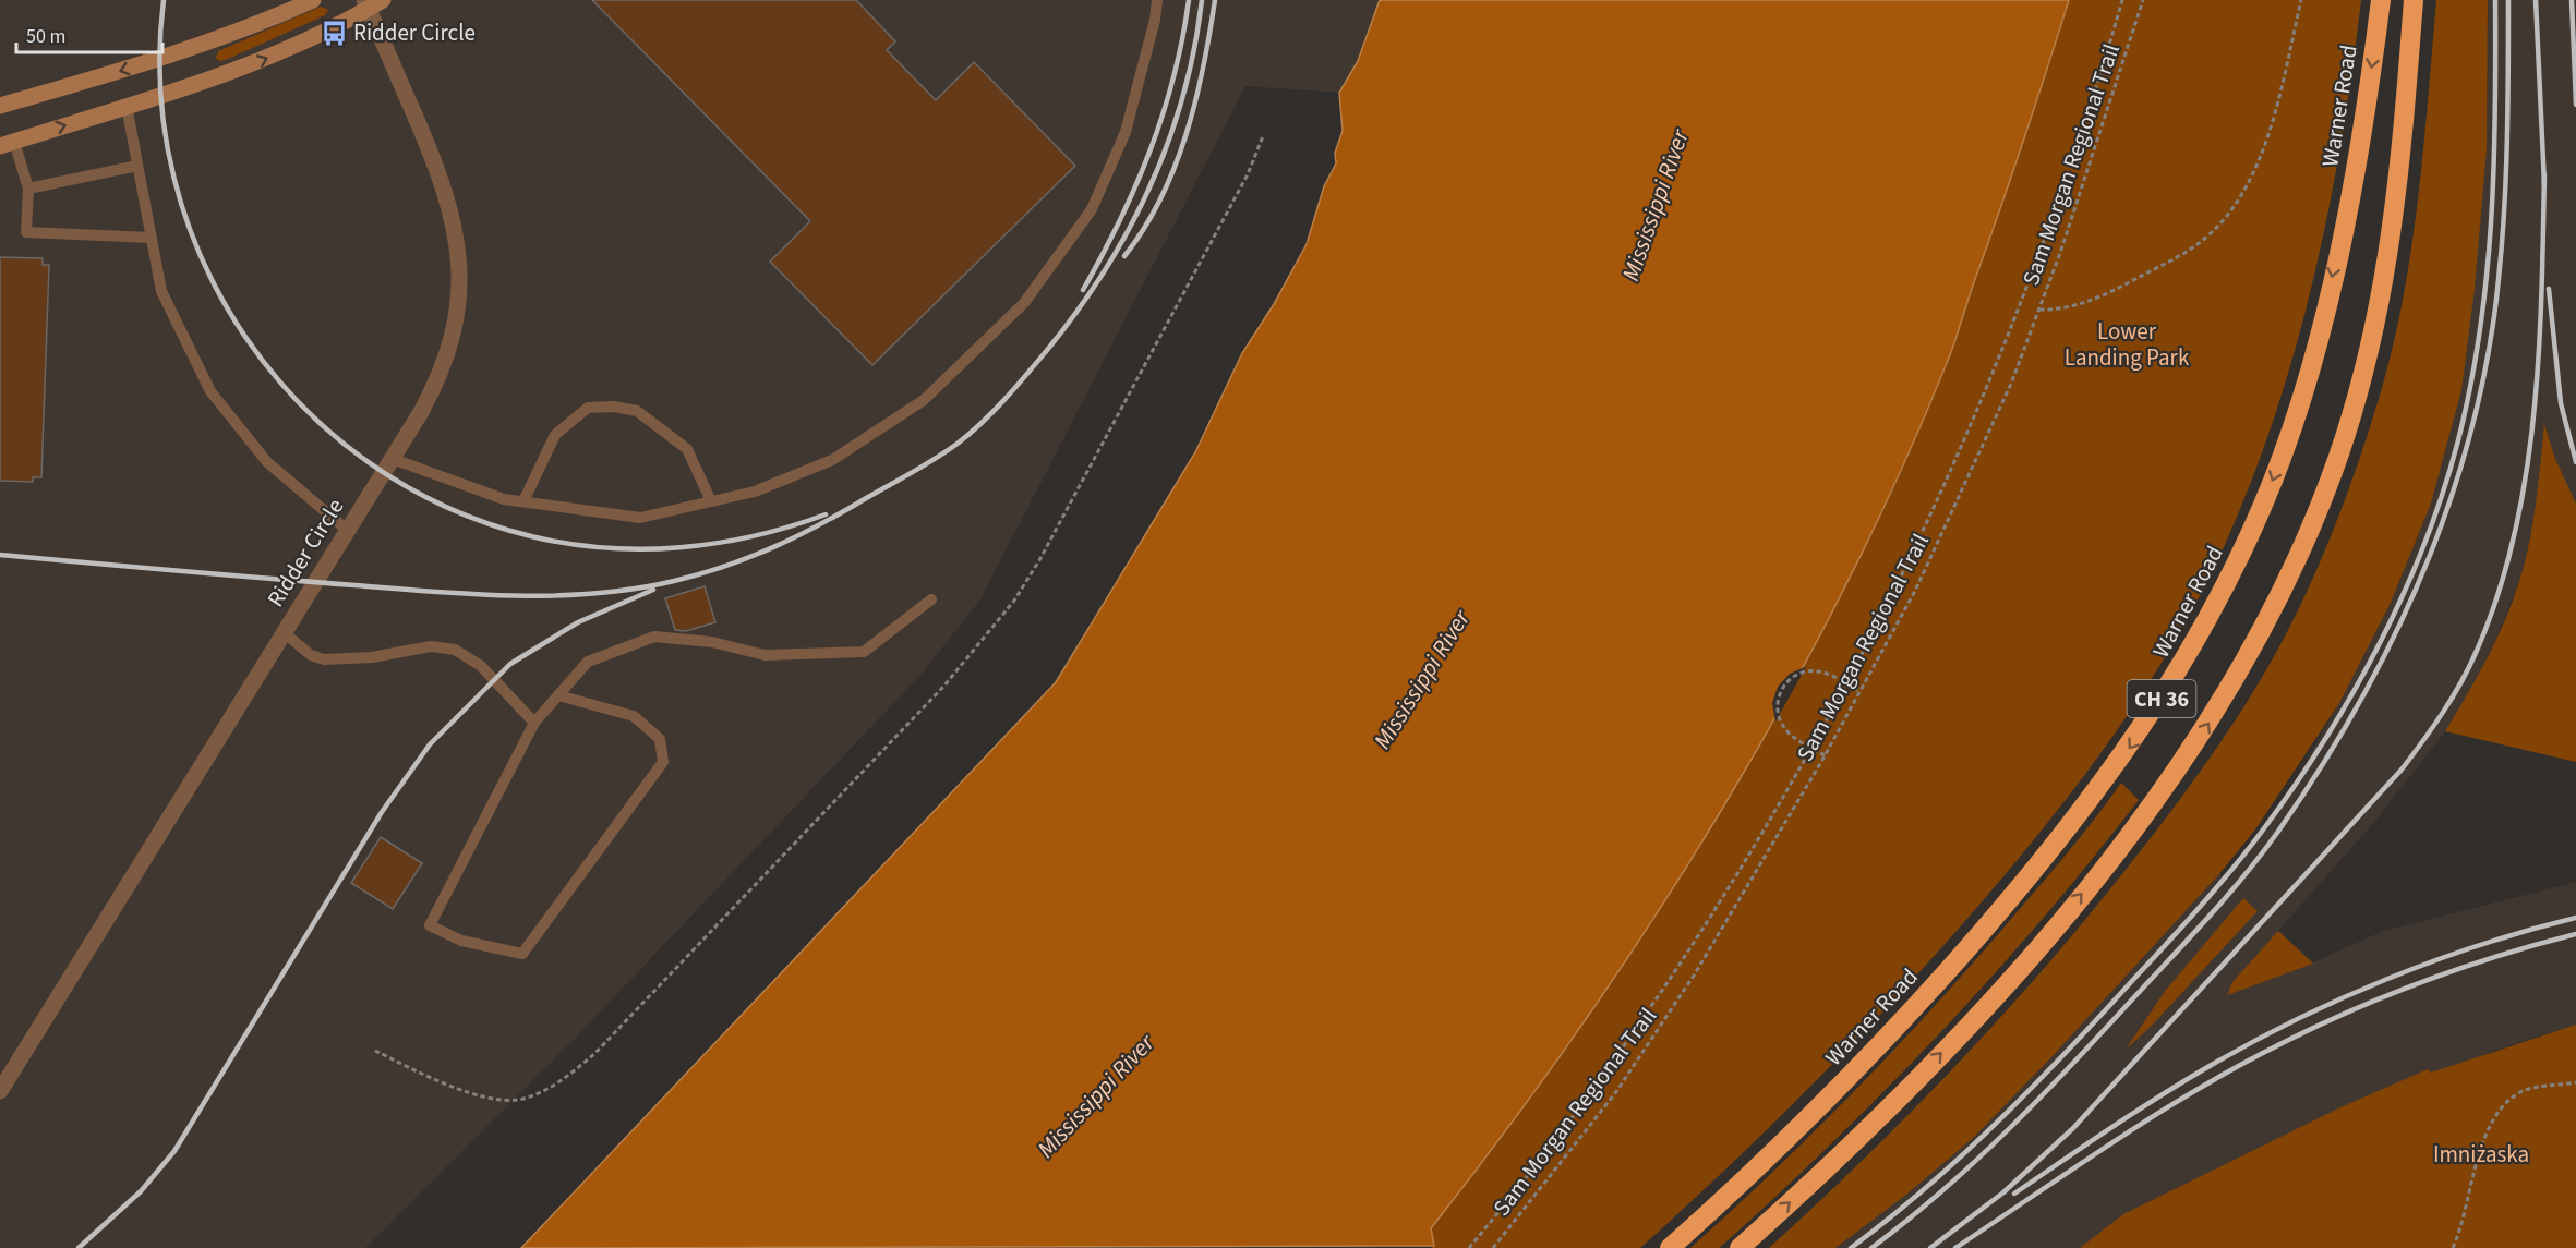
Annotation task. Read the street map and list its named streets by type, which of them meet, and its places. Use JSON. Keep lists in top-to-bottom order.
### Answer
{
  "streets": {
    "highway": ["Warner Road", "CH 36"],
    "street": ["Ridder Circle"],
    "path": ["Sam Morgan Regional Trail"]
  },
  "water": ["Mississippi River"],
  "parks": ["Lower Landing Park", "Imniżaska"],
  "places": {
    "bus stop": ["Ridder Circle"]
  },
  "scale_bar": "50 m"
}
